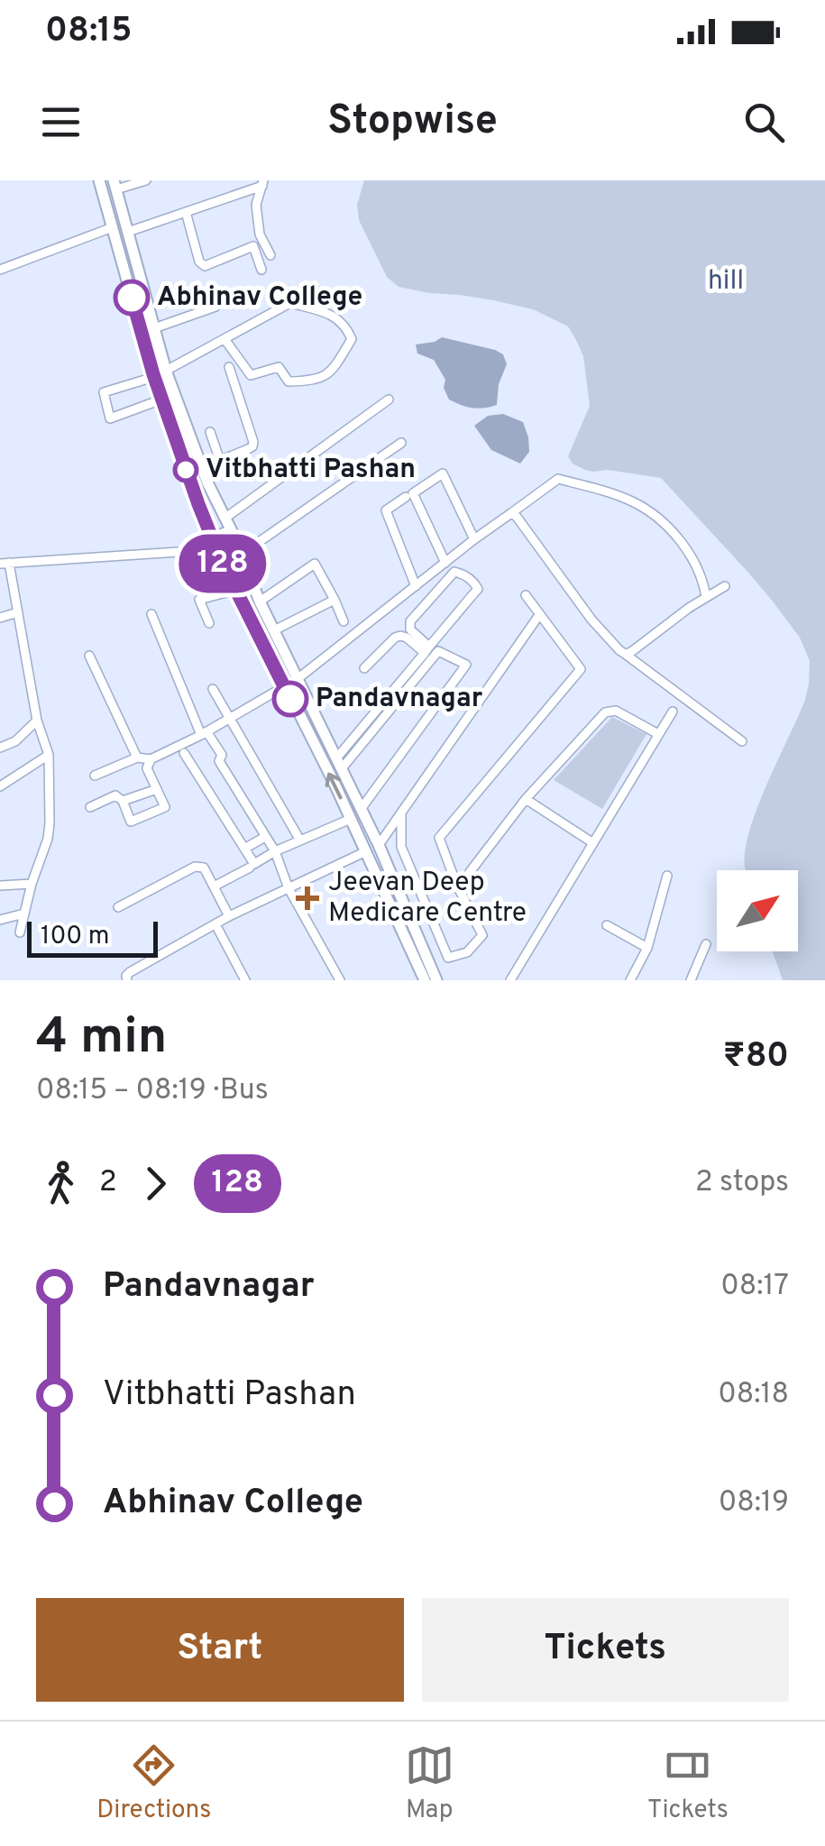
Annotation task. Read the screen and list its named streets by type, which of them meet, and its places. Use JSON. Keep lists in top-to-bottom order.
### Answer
{
  "parks": ["hill"],
  "places": {
    "other": ["Abhinav College", "Vitbhatti Pashan", "Pandavnagar"],
    "health": ["Jeevan Deep Medicare Centre"]
  },
  "lines": ["bus line 128"],
  "scale_bar": "100 m",
  "north": "top right",
  "page": {
    "status": "08:15",
    "header": "Stopwise",
    "on_map": "128",
    "scale": "100 m",
    "heading": ["4 min", "08:15 – 08:19 · Bus", "₹80"],
    "legs": ["2", "128", "2 stops"],
    "list": [
      {
        "name": "Pandavnagar",
        "value": "08:17"
      },
      {
        "name": "Vitbhatti Pashan",
        "value": "08:18"
      },
      {
        "name": "Abhinav College",
        "value": "08:19"
      }
    ],
    "buttons": ["Start", "Tickets"],
    "tabs": ["Directions", "Map", "Tickets"]
  }
}
